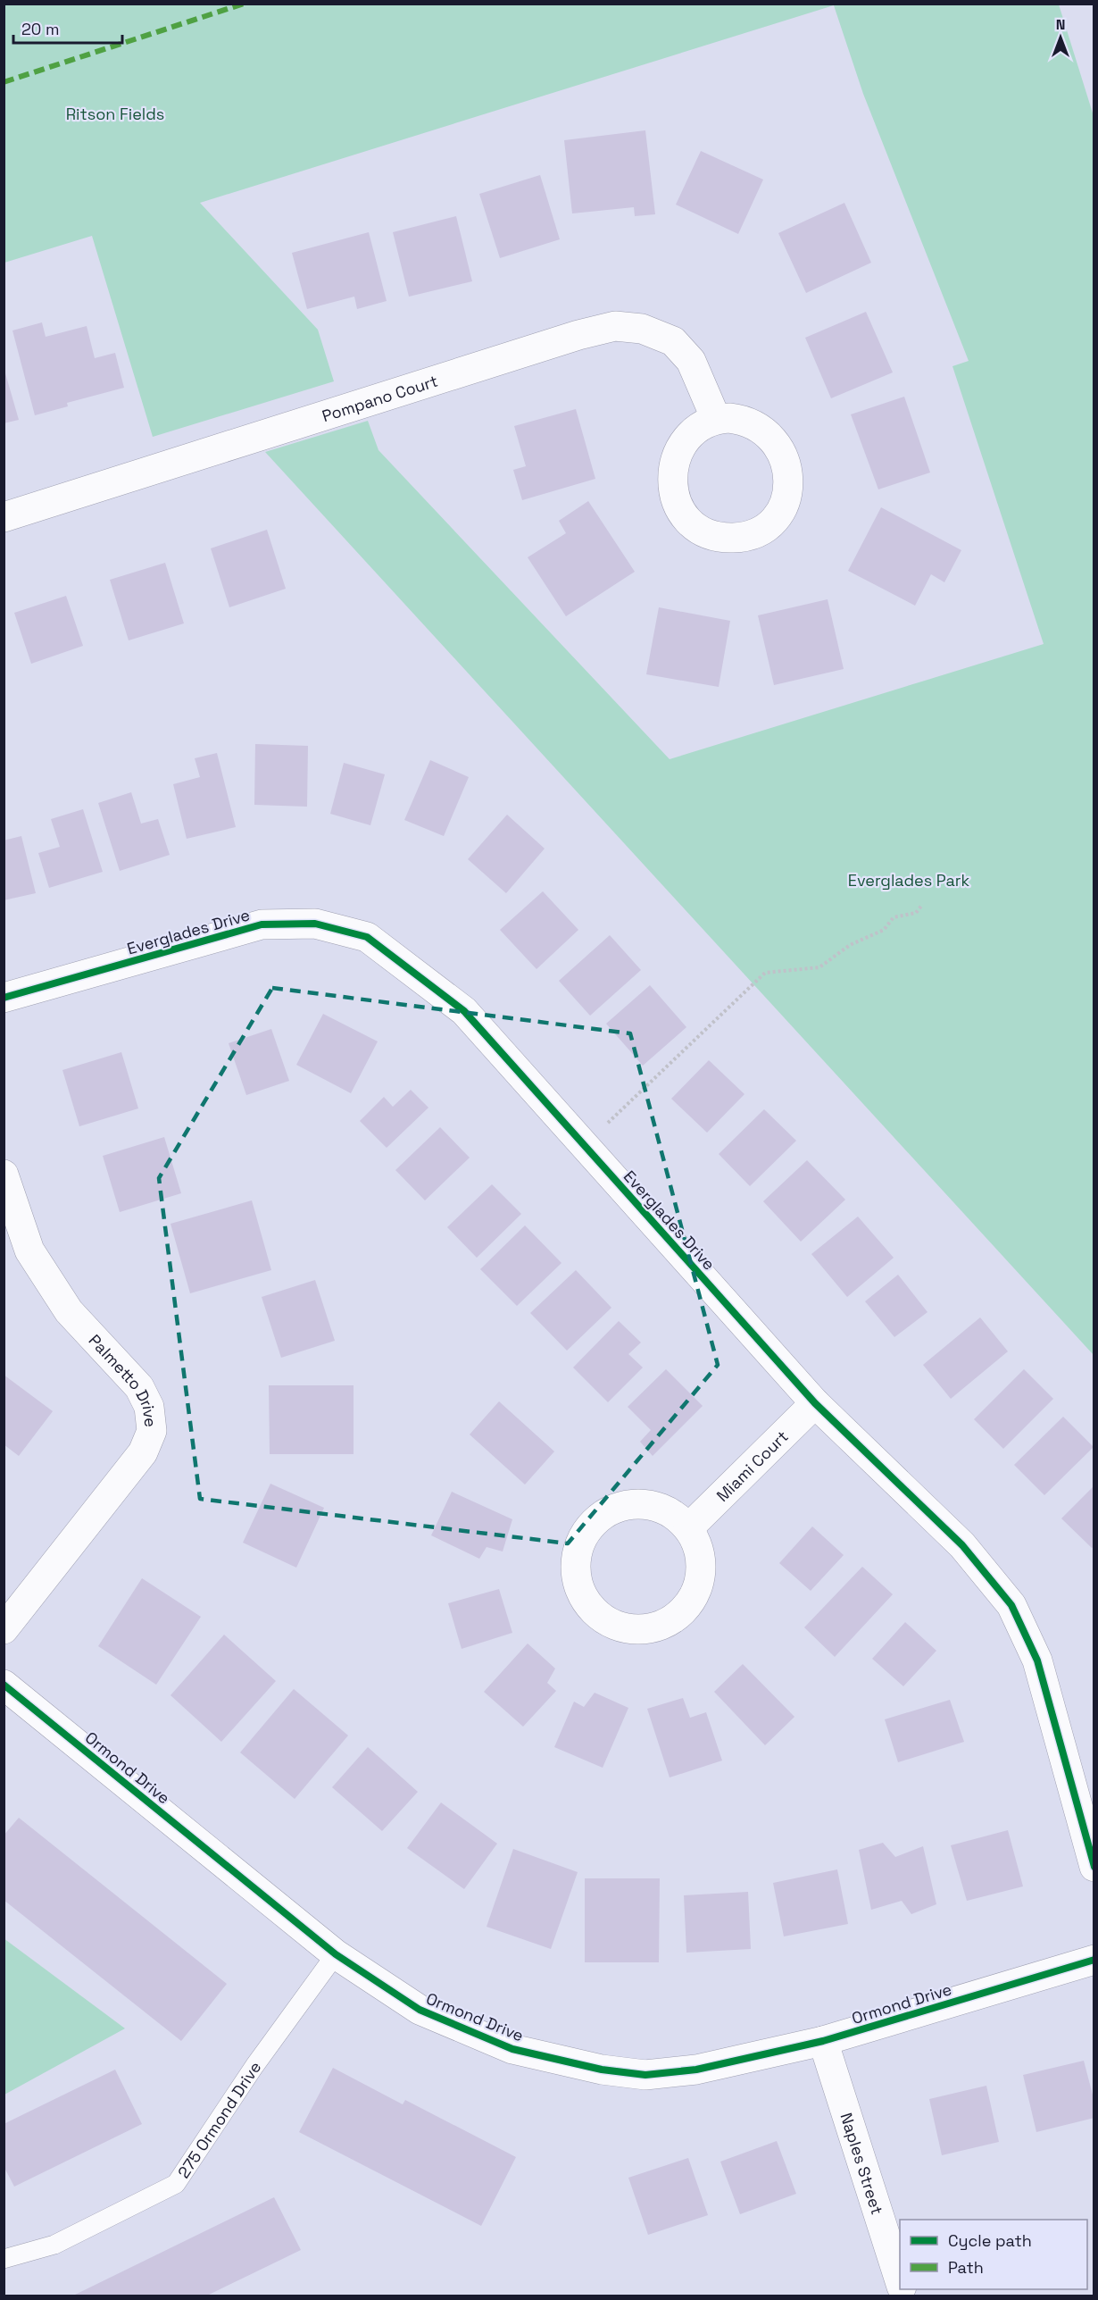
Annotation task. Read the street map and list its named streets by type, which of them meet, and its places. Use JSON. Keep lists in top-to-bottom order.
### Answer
{
  "streets": {
    "street": [
      "Pompano Court",
      "Everglades Drive",
      "Palmetto Drive",
      "Miami Court",
      "Ormond Drive",
      "Naples Street"
    ],
    "lane": ["275 Ormond Drive"]
  },
  "crossings": [
    ["Everglades Drive", "Miami Court"],
    ["Ormond Drive", "275 Ormond Drive"],
    ["Ormond Drive", "Naples Street"]
  ],
  "parks": ["Ritson Fields", "Everglades Park"],
  "legend": ["Cycle path", "Path"],
  "scale_bar": "20 m",
  "north": "top"
}
